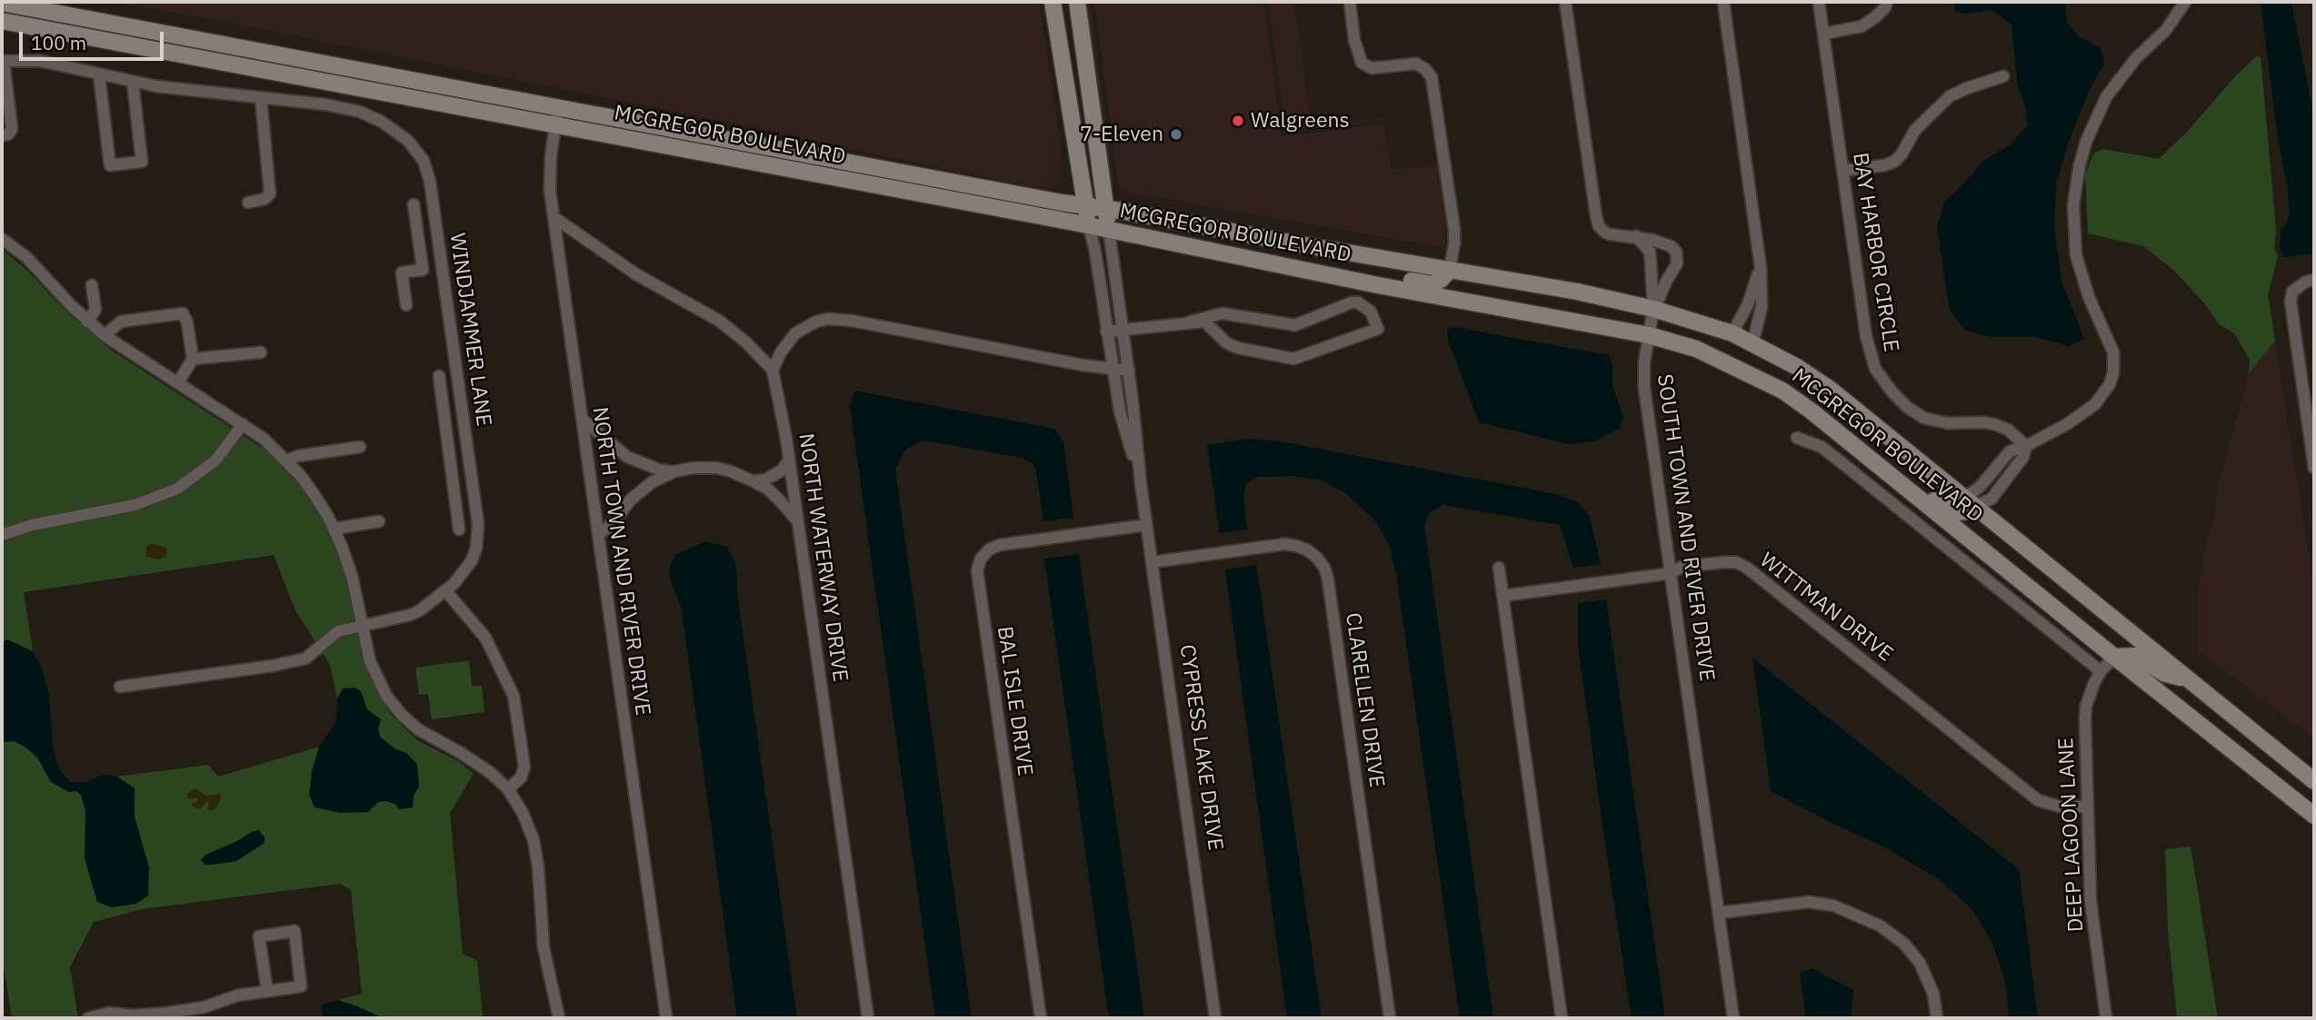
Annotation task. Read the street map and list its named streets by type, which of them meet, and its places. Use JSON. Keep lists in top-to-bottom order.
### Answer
{
  "streets": {
    "main road": ["MCGREGOR BOULEVARD", "CYPRESS LAKE DRIVE"],
    "street": [
      "BAY HARBOR CIRCLE",
      "WINDJAMMER LANE",
      "SOUTH TOWN AND RIVER DRIVE",
      "NORTH WATERWAY DRIVE",
      "NORTH TOWN AND RIVER DRIVE",
      "WITTMAN DRIVE",
      "CLARELLEN DRIVE",
      "BAL ISLE DRIVE",
      "DEEP LAGOON LANE"
    ]
  },
  "crossings": [
    ["MCGREGOR BOULEVARD", "SOUTH TOWN AND RIVER DRIVE"],
    ["MCGREGOR BOULEVARD", "NORTH TOWN AND RIVER DRIVE"],
    ["MCGREGOR BOULEVARD", "CYPRESS LAKE DRIVE"],
    ["MCGREGOR BOULEVARD", "DEEP LAGOON LANE"],
    ["SOUTH TOWN AND RIVER DRIVE", "WITTMAN DRIVE"],
    ["WITTMAN DRIVE", "DEEP LAGOON LANE"],
    ["CLARELLEN DRIVE", "CYPRESS LAKE DRIVE"],
    ["BAL ISLE DRIVE", "CYPRESS LAKE DRIVE"]
  ],
  "places": ["Walgreens", "7-Eleven"],
  "scale_bar": "100 m"
}
